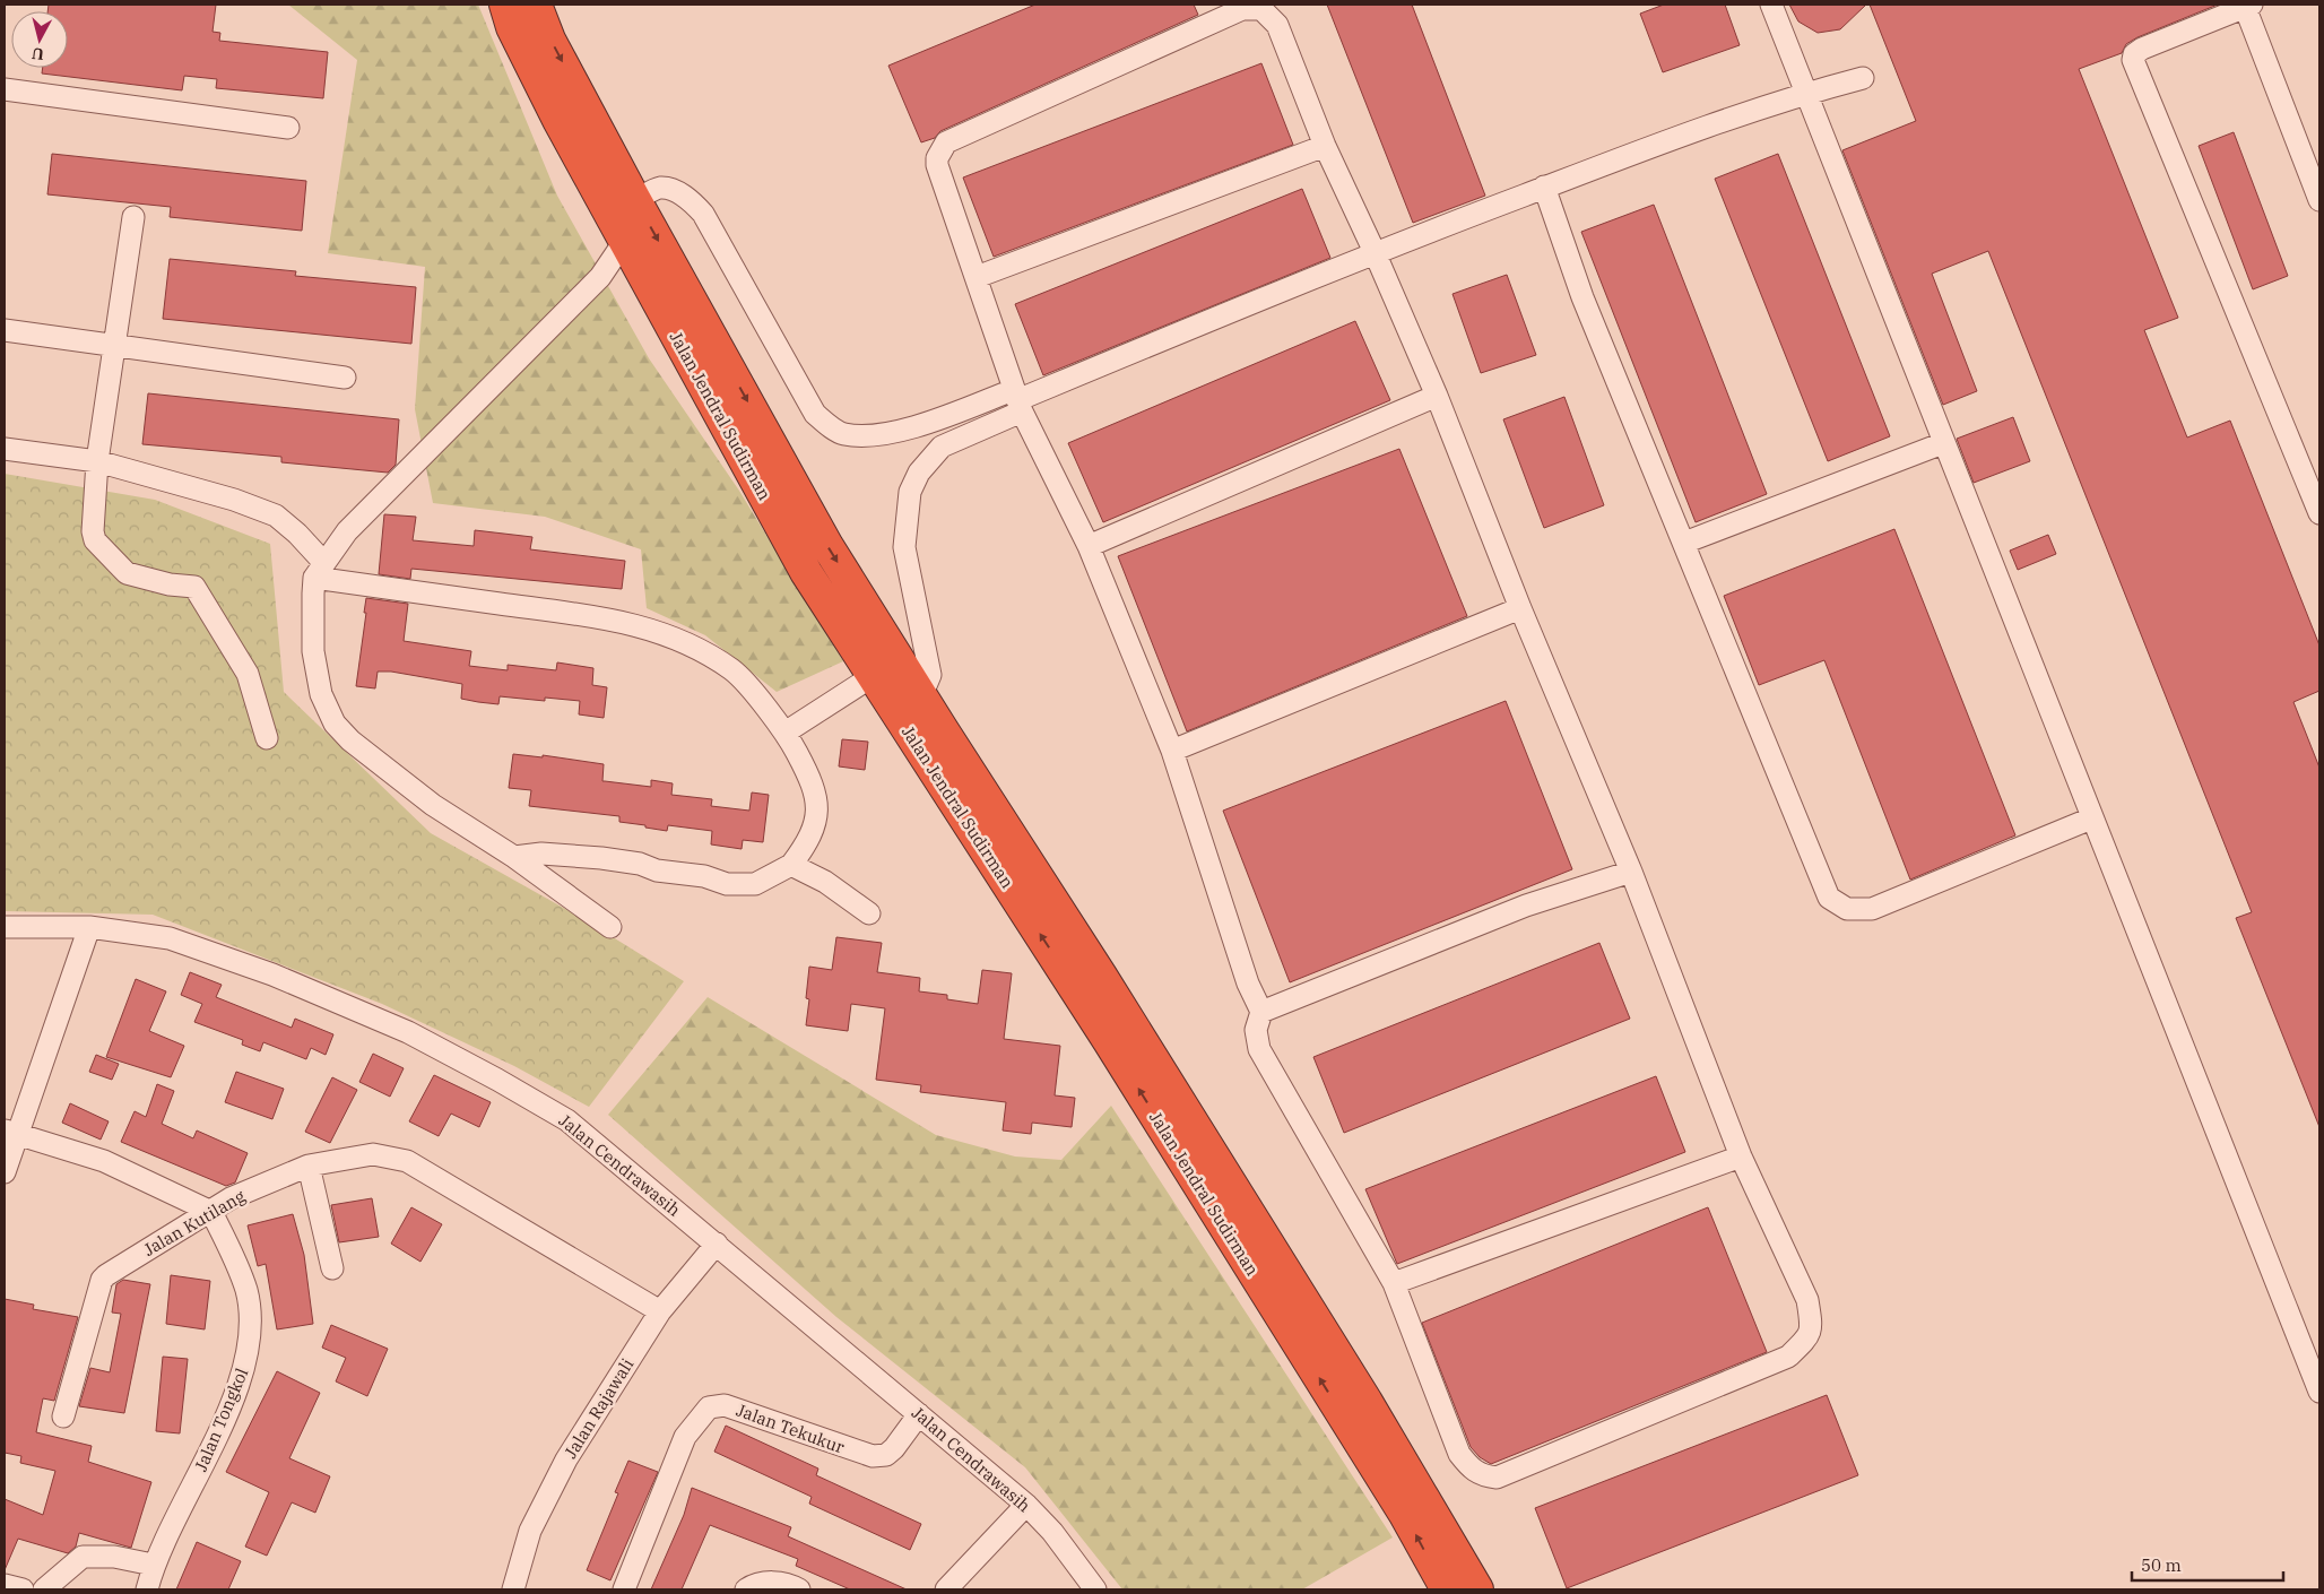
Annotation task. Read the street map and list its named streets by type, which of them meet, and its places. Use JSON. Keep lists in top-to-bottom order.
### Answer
{
  "streets": {
    "highway": ["Jalan Jendral Sudirman"],
    "street": [
      "Jalan Cendrawasih",
      "Jalan Kutilang",
      "Jalan Rajawali",
      "Jalan Tongkol",
      "Jalan Tekukur"
    ]
  },
  "crossings": [
    ["Jalan Cendrawasih", "Jalan Rajawali"],
    ["Jalan Cendrawasih", "Jalan Tekukur"],
    ["Jalan Kutilang", "Jalan Rajawali"],
    ["Jalan Kutilang", "Jalan Tongkol"]
  ],
  "scale_bar": "50 m",
  "north": "bottom"
}
